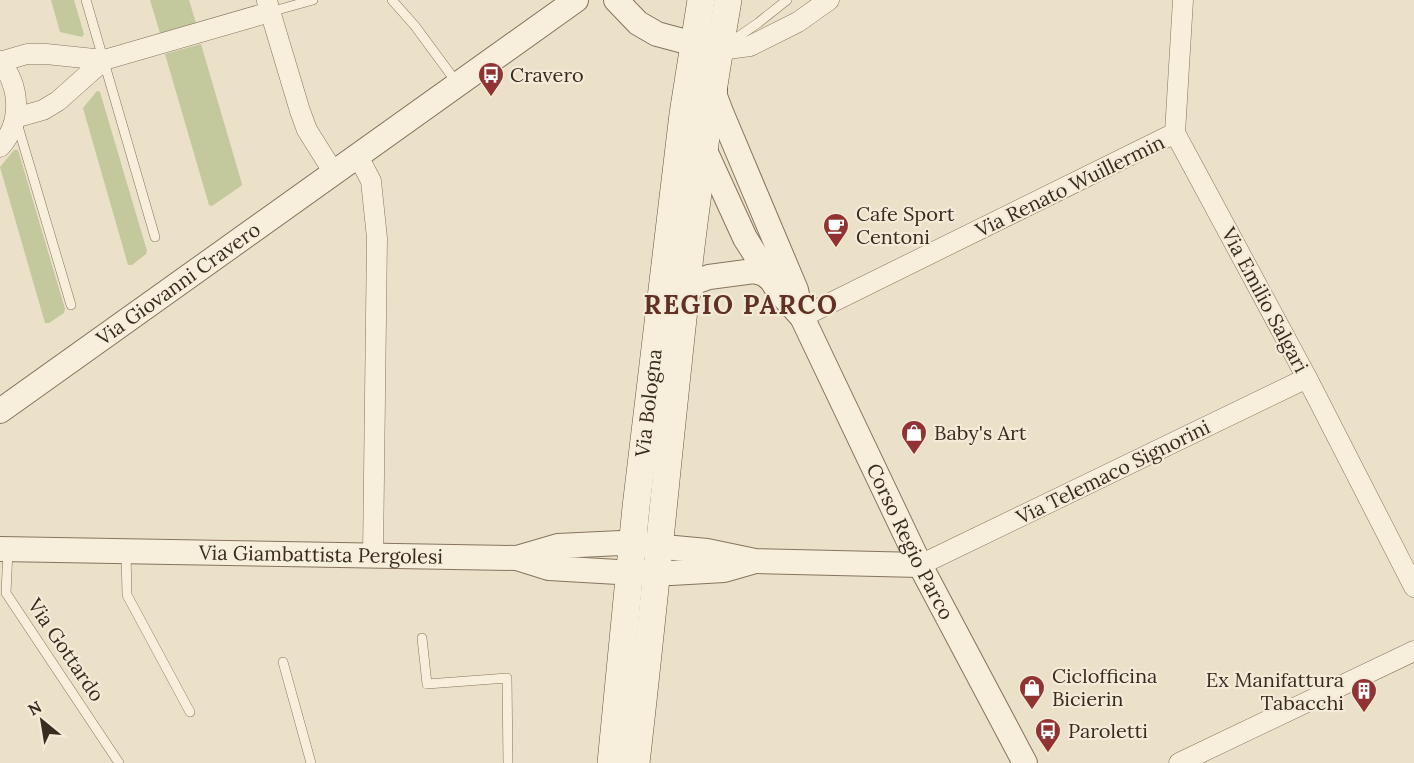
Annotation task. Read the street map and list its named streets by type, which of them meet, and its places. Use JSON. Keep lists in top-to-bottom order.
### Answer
{
  "streets": {
    "main road": ["Via Bologna"],
    "street": [
      "Via Renato Wuillermin",
      "Via Giovanni Cravero",
      "Via Emilio Salgari",
      "Via Telemaco Signorini",
      "Corso Regio Parco",
      "Via Giambattista Pergolesi"
    ],
    "lane": ["Via Gottardo"]
  },
  "crossings": [
    ["Via Renato Wuillermin", "Via Emilio Salgari"],
    ["Via Renato Wuillermin", "Corso Regio Parco"],
    ["Via Emilio Salgari", "Via Telemaco Signorini"],
    ["Via Bologna", "Corso Regio Parco"],
    ["Via Bologna", "Via Giambattista Pergolesi"],
    ["Via Telemaco Signorini", "Corso Regio Parco"],
    ["Via Telemaco Signorini", "Via Giambattista Pergolesi"],
    ["Corso Regio Parco", "Via Giambattista Pergolesi"],
    ["Via Giambattista Pergolesi", "Via Gottardo"]
  ],
  "districts": ["REGIO PARCO"],
  "places": {
    "bus stop": ["Cravero", "Paroletti"],
    "cafe": ["Cafe Sport Centoni"],
    "shop": ["Baby's Art", "Ciclofficina Bicierin"],
    "building": ["Ex Manifattura Tabacchi"]
  },
  "north": "top left"
}
